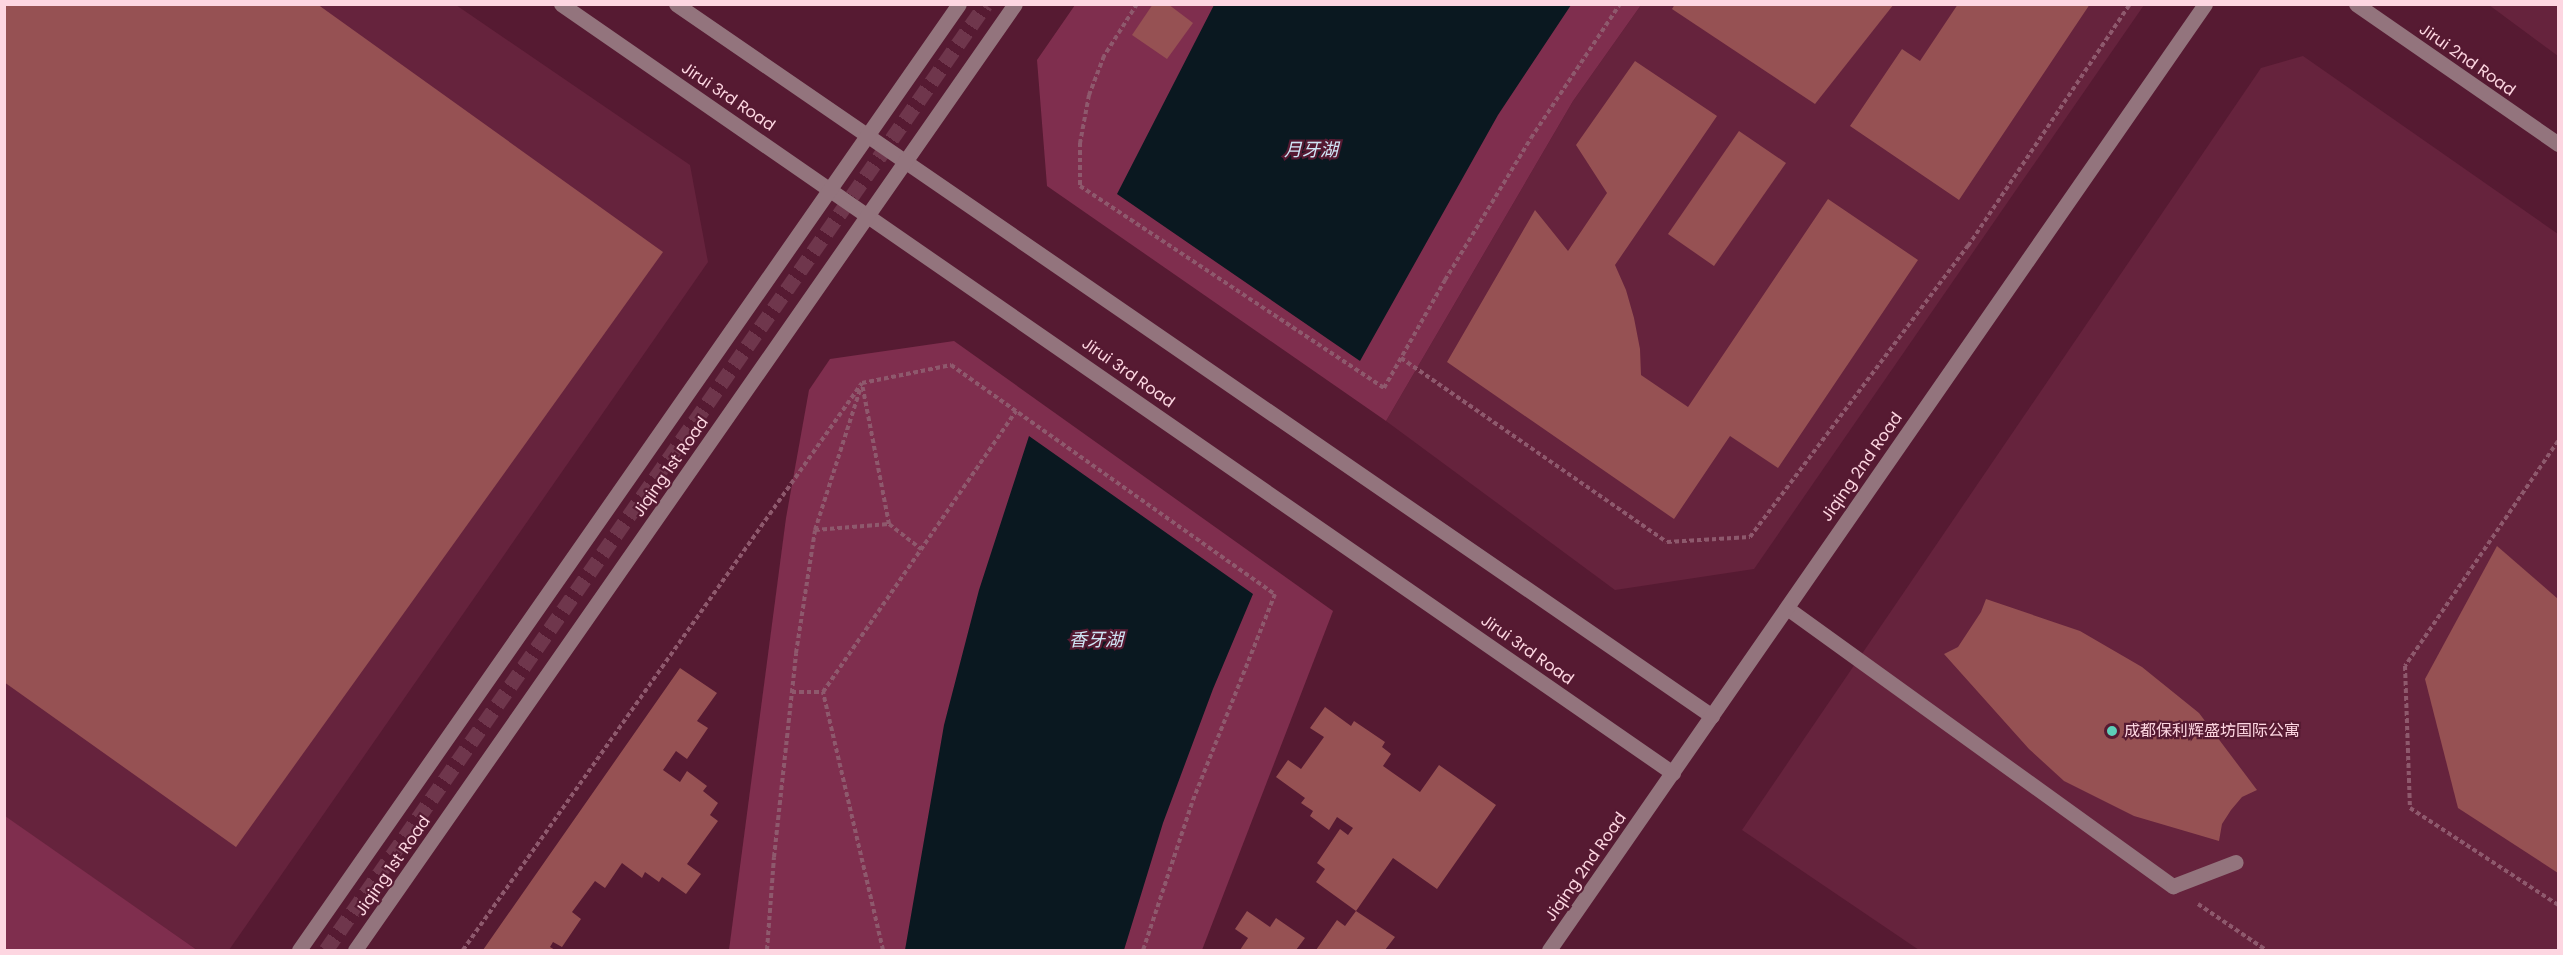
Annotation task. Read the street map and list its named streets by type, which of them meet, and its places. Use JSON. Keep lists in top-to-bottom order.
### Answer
{
  "streets": {
    "street": [
      "Jirui 2nd Road",
      "Jirui 3rd Road",
      "Jiqing 1st Road",
      "Jiqing 2nd Road"
    ]
  },
  "crossings": [
    ["Jirui 3rd Road", "Jiqing 1st Road"],
    ["Jirui 3rd Road", "Jiqing 2nd Road"]
  ],
  "water": ["月牙湖", "香牙湖"],
  "places": ["成都保利辉盛坊国际公寓"]
}
